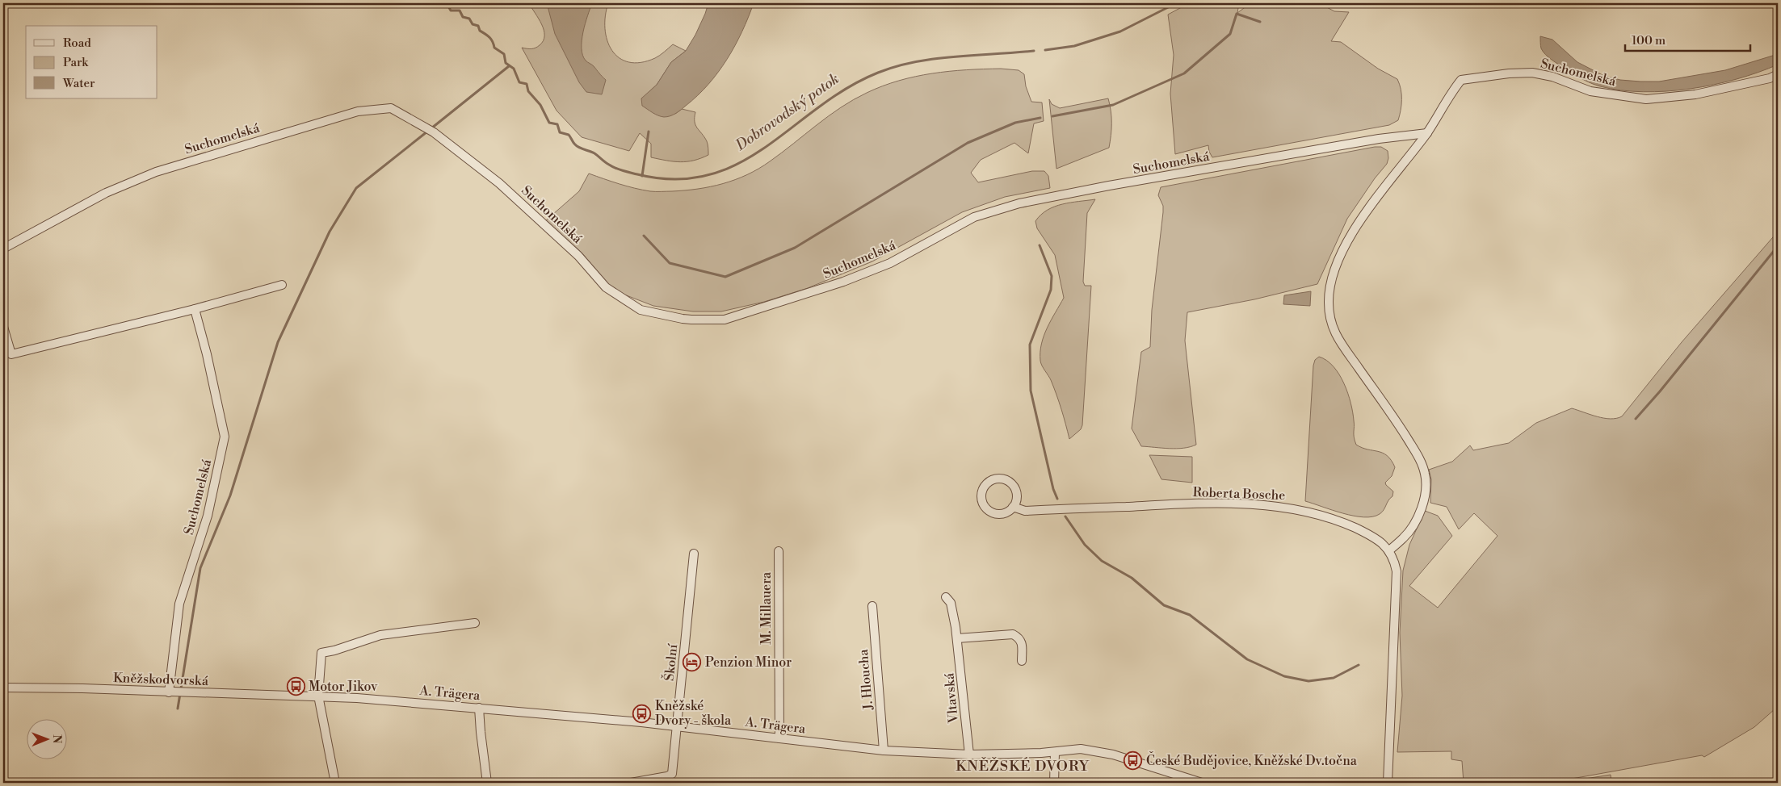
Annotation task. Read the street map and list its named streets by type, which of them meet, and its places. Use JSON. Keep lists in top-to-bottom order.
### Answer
{
  "streets": {
    "street": [
      "Suchomelská",
      "Roberta Bosche",
      "M. Millauera",
      "Školní",
      "Kněžskodvorská",
      "J. Hloucha",
      "A. Trägera",
      "Vltavská"
    ]
  },
  "crossings": [
    ["Suchomelská", "Kněžskodvorská"],
    ["M. Millauera", "A. Trägera"],
    ["Školní", "A. Trägera"],
    ["Kněžskodvorská", "A. Trägera"],
    ["J. Hloucha", "A. Trägera"],
    ["A. Trägera", "Vltavská"]
  ],
  "districts": ["KNĚŽSKÉ DVORY"],
  "water": ["Dobrovodský potok"],
  "places": {
    "hotel": ["Penzion Minor"],
    "bus stop": ["Motor Jikov", "Kněžské Dvory - škola", "České Budějovice, Kněžské Dv.točna"]
  },
  "legend": ["Road", "Park", "Water"],
  "scale_bar": "100 m",
  "north": "right"
}
